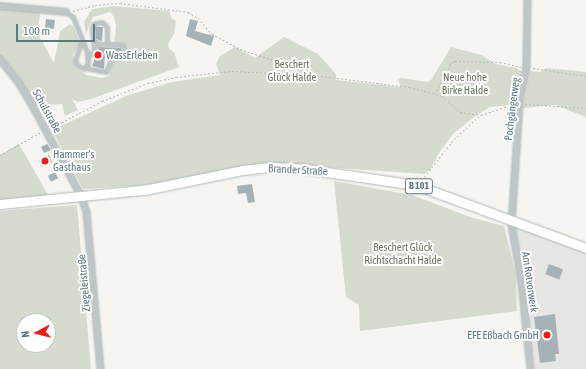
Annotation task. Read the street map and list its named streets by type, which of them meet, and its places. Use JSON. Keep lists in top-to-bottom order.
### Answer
{
  "streets": {
    "main road": ["Brander Straße", "B 101"],
    "street": [
      "Pochgängerweg",
      "Schulstraße",
      "Am Rotvorwerk",
      "Ziegeleistraße"
    ]
  },
  "crossings": [
    ["Pochgängerweg", "Brander Straße"],
    ["Pochgängerweg", "Am Rotvorwerk"],
    ["Schulstraße", "Brander Straße"],
    ["Schulstraße", "Ziegeleistraße"],
    ["Brander Straße", "Am Rotvorwerk"],
    ["Brander Straße", "Ziegeleistraße"]
  ],
  "parks": ["Beschert Glück Halde", "Neue hohe Birke Halde", "Beschert Glück Richtschacht Halde"],
  "places": ["WassErleben", "Hammer's Gasthaus", "EFE Eßbach GmbH"],
  "scale_bar": "100 m",
  "north": "left"
}
